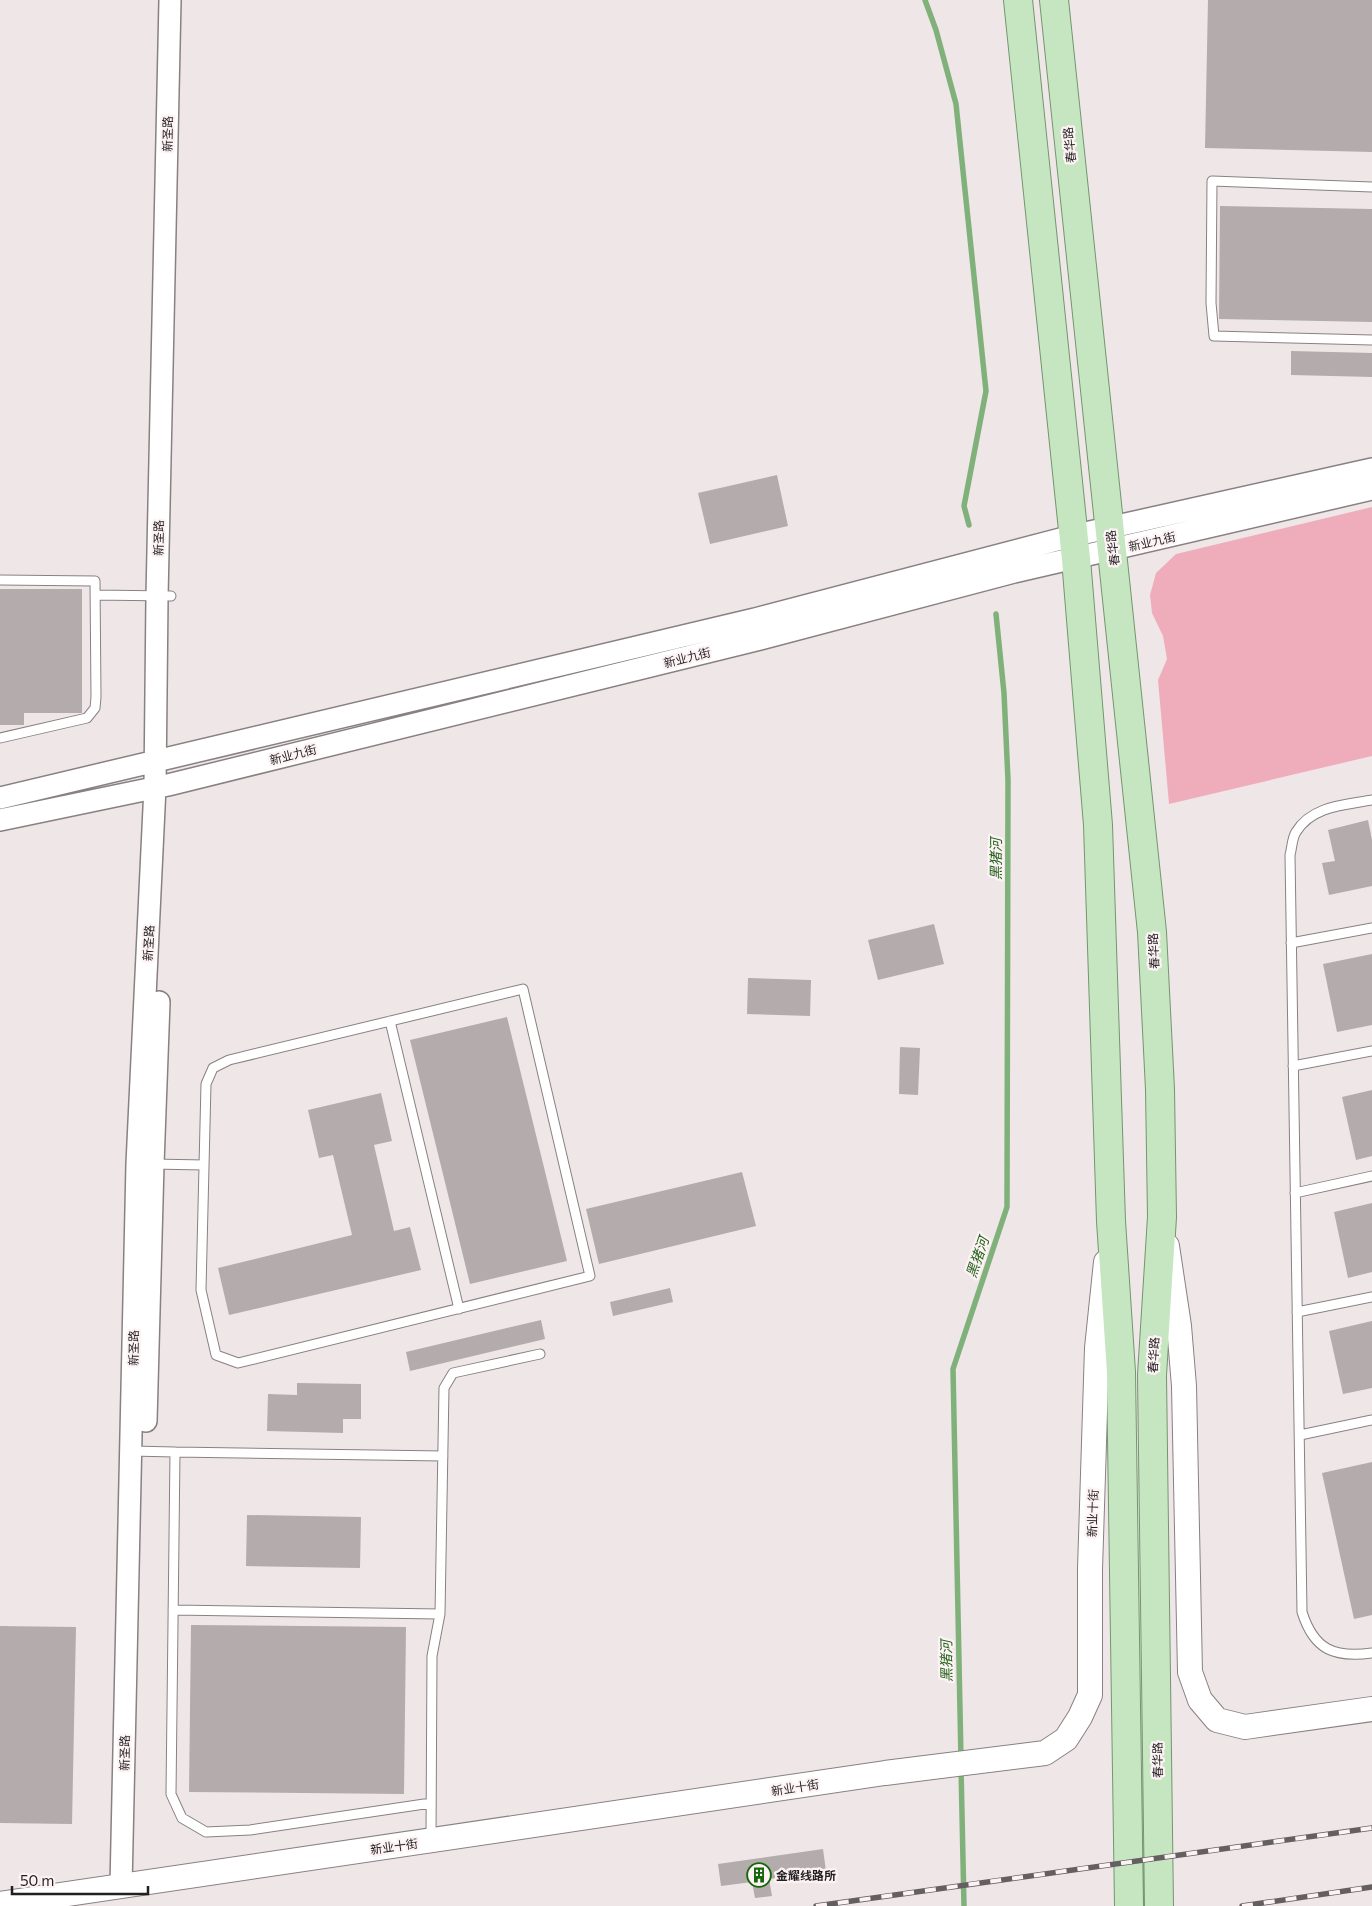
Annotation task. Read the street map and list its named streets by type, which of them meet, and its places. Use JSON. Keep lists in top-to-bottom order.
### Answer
{
  "streets": {
    "main road": ["春华路", "新业十街"],
    "street": ["新圣路", "新业九街"]
  },
  "crossings": [
    ["新圣路", "新业九街"],
    ["新圣路", "新业十街"],
    ["春华路", "新业九街"]
  ],
  "water": ["黑猪河"],
  "places": {
    "building": ["金耀线路所"]
  },
  "scale_bar": "50 m"
}
